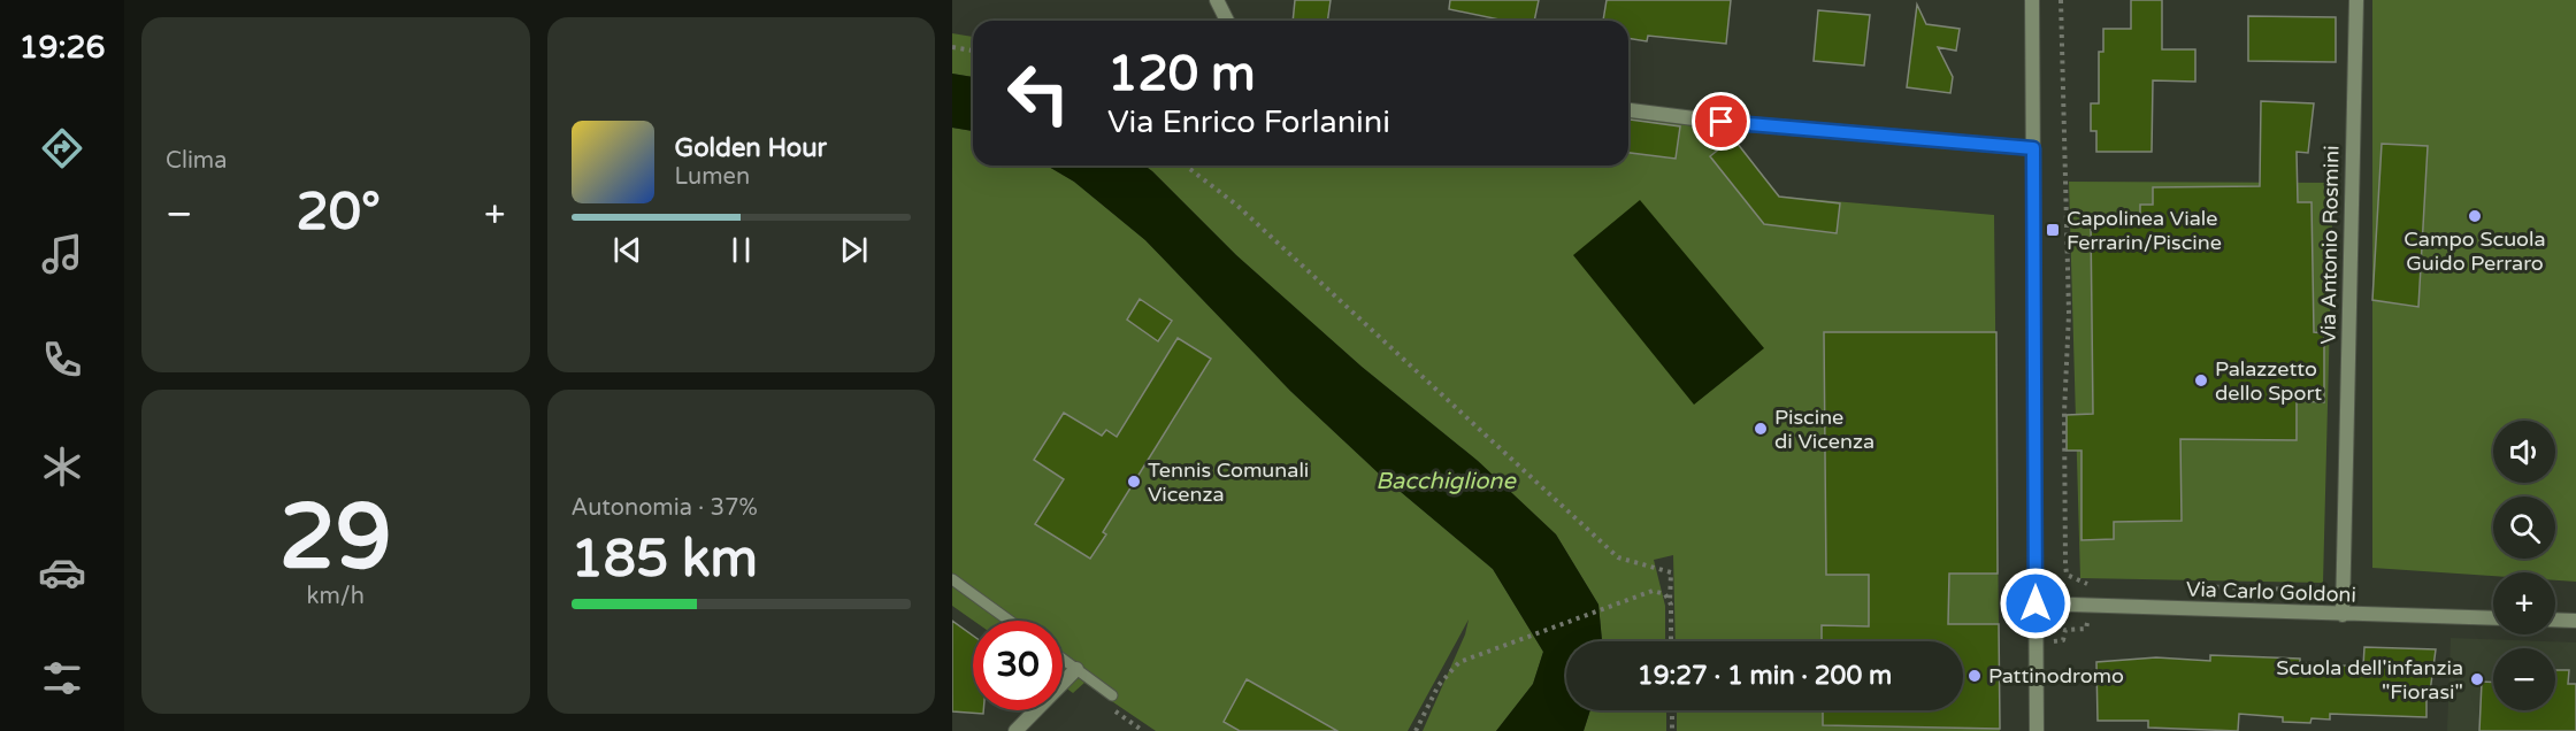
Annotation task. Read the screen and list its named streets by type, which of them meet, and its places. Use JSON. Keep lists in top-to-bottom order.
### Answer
{
  "streets": {
    "street": ["Via Antonio Rosmini", "Via Carlo Goldoni"]
  },
  "crossings": [
    ["Via Antonio Rosmini", "Via Carlo Goldoni"]
  ],
  "water": ["Bacchiglione"],
  "places": {
    "other": [
      "Campo Scuola Guido Perraro",
      "Palazzetto dello Sport",
      "Piscine di Vicenza",
      "Tennis Comunali Vicenza",
      "Pattinodromo",
      "Scuola dell'infanzia \"Fiorasi\""
    ],
    "transit": ["Capolinea Viale Ferrarin/Piscine"]
  },
  "page": {
    "tabs": "19:26",
    "tile": [
      "Clima",
      ["29", "km/h"],
      ["Autonomia · 37%", "185 km"]
    ],
    "turn": ["120 m", "Via Enrico Forlanini"],
    "song": ["Golden Hour", "Lumen"],
    "heat": ["−", "20°", "+"],
    "map_buttons": ["+", "−"],
    "limit": "30",
    "trip": "19:27 · 1 min · 200 m"
  }
}
